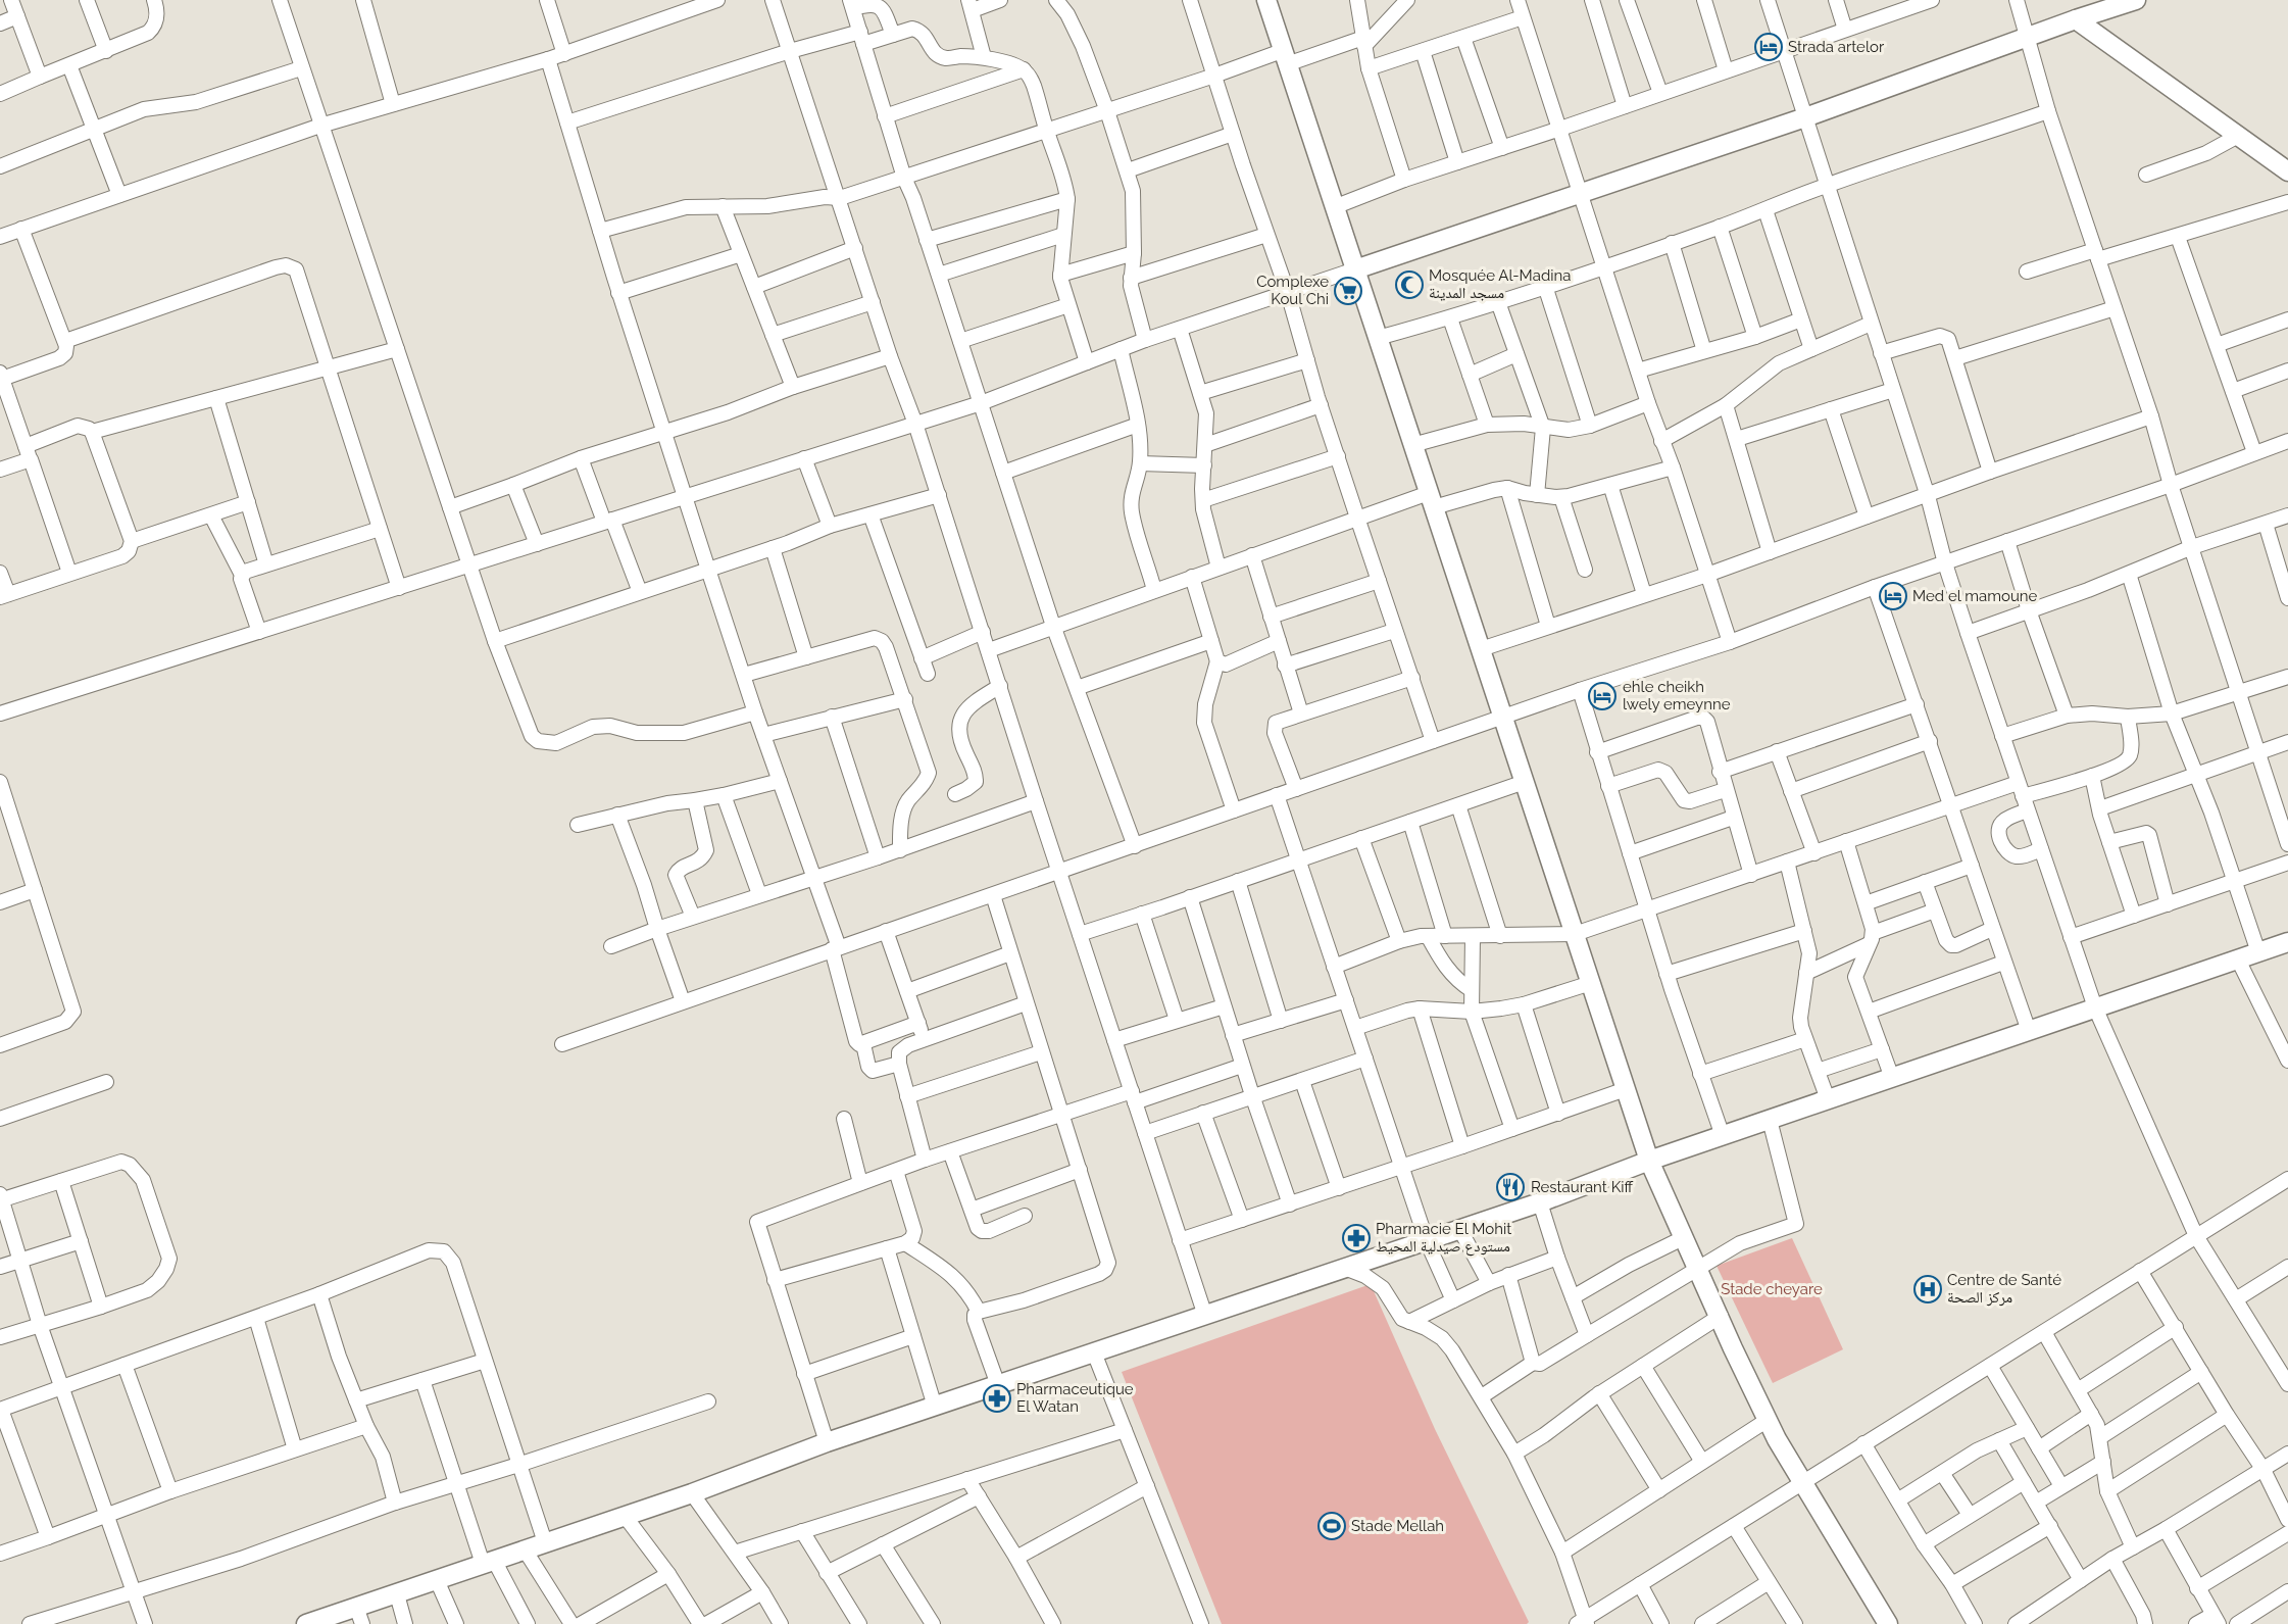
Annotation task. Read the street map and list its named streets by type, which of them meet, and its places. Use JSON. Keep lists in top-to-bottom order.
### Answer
{
  "parks": ["Stade cheyare"],
  "places": {
    "hotel": ["Strada artelor", "Med el mamoune", "ehle cheikh lwely emeynne"],
    "mosque": ["Mosquée Al-Madina مسجد المدينة"],
    "supermarket": ["Complexe Koul Chi"],
    "restaurant": ["Restaurant Kiff"],
    "pharmacy": ["Pharmacie El Mohit مستودع صيدلية المحيط", "Pharmaceutique El Watan"],
    "hospital": ["Centre de Santé مركز الصحة"],
    "sports": ["Stade Mellah"]
  }
}
